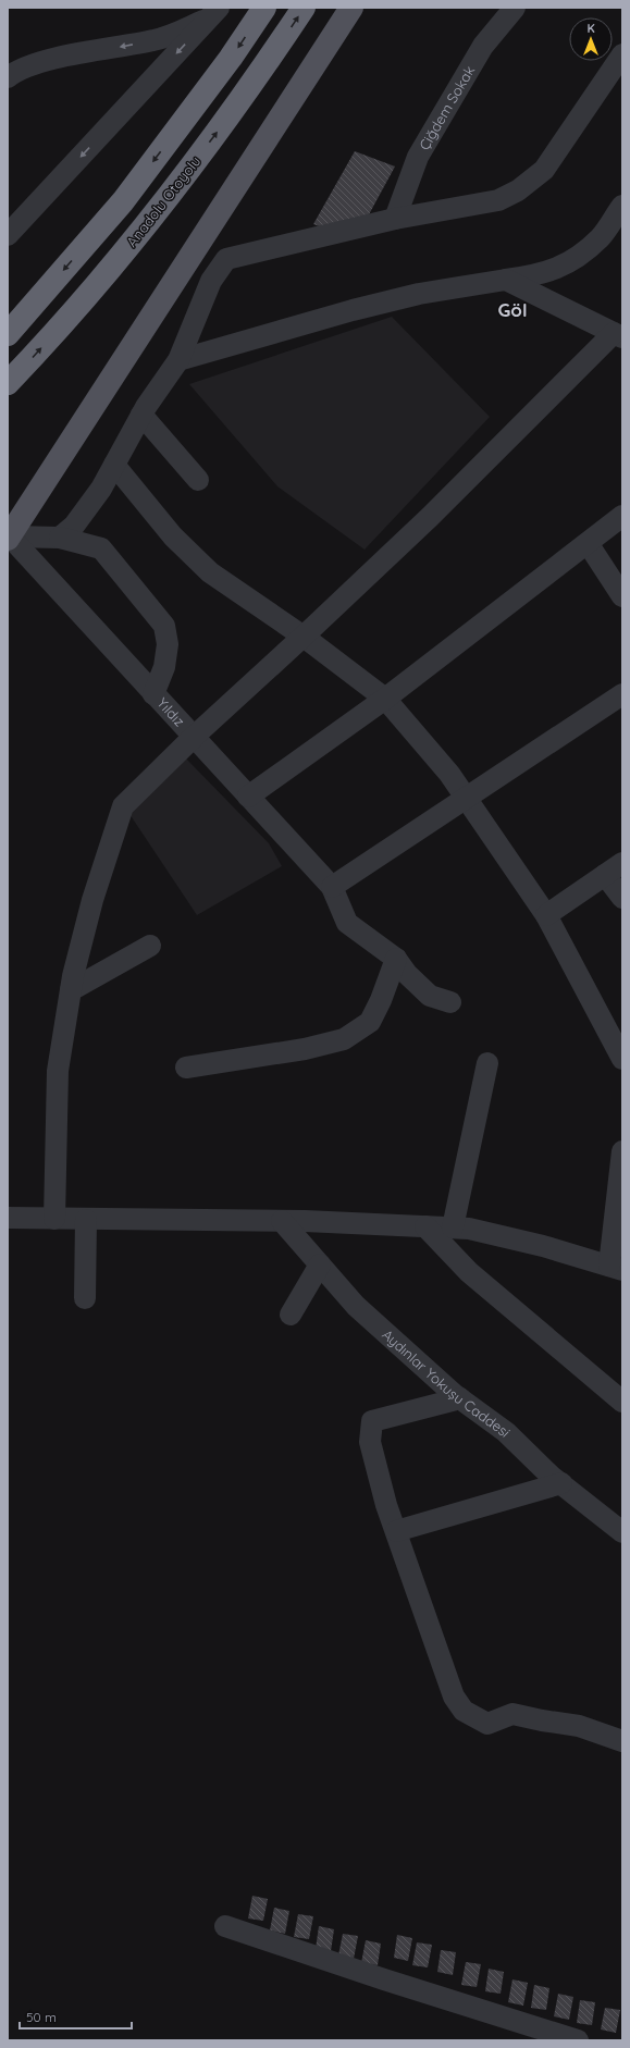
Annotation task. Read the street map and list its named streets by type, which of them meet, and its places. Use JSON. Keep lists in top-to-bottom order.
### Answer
{
  "streets": {
    "highway": ["Anadolu Otoyolu"],
    "street": ["Çiğdem Sokak", "Yıldız", "Aydınlar Yokuşu Caddesi"]
  },
  "districts": ["Göl"],
  "scale_bar": "50 m",
  "north": "top"
}
